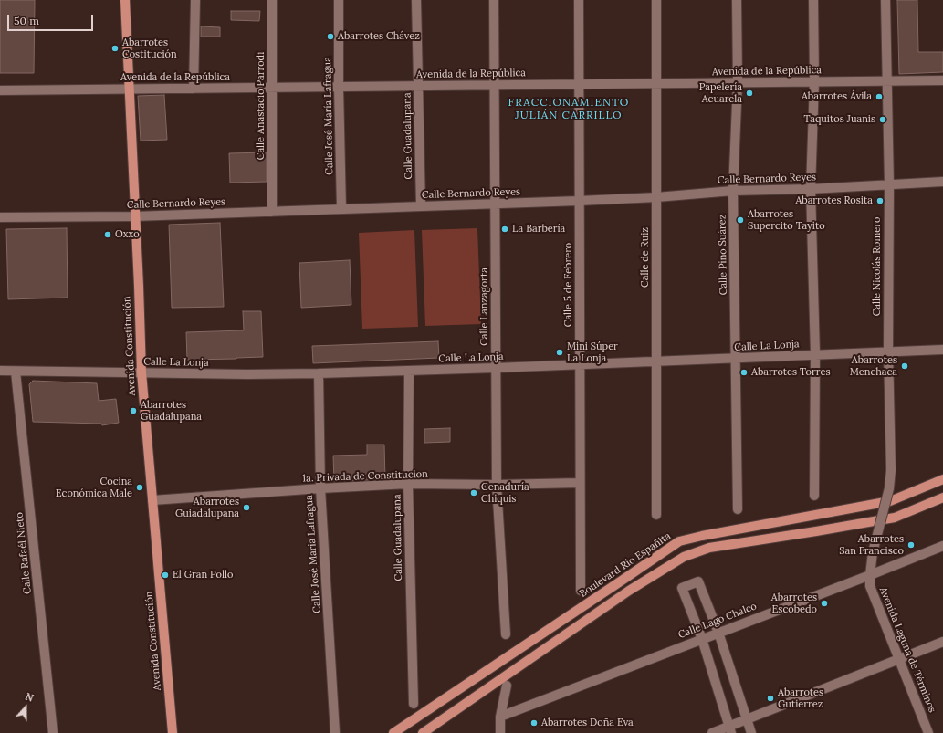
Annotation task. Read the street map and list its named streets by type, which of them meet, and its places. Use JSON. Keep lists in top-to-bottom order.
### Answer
{
  "streets": {
    "main road": ["Avenida Constitución", "Boulevard Río Españita"],
    "street": [
      "Avenida de la República",
      "Calle Anastacio Parrodi",
      "Calle José María Lafragua",
      "Calle Guadalupana",
      "Calle Bernardo Reyes",
      "Calle Pino Suárez",
      "Calle de Ruiz",
      "Calle Nicolás Romero",
      "Calle 5 de Febrero",
      "Calle Lanzagorta",
      "Calle La Lonja",
      "1a. Privada de Constitucion",
      "Calle Rafaél Nieto",
      "Calle Lago Chalco",
      "Avenida Laguna de Términos"
    ]
  },
  "crossings": [
    ["Avenida de la República", "Calle Anastacio Parrodi"],
    ["Avenida de la República", "Calle José María Lafragua"],
    ["Avenida de la República", "Calle Guadalupana"],
    ["Avenida de la República", "Calle Pino Suárez"],
    ["Avenida de la República", "Calle de Ruiz"],
    ["Avenida de la República", "Calle Nicolás Romero"],
    ["Avenida de la República", "Calle 5 de Febrero"],
    ["Avenida de la República", "Calle Lanzagorta"],
    ["Avenida de la República", "Avenida Constitución"],
    ["Calle Anastacio Parrodi", "Calle Bernardo Reyes"],
    ["Calle José María Lafragua", "Calle Bernardo Reyes"],
    ["Calle José María Lafragua", "Calle La Lonja"],
    ["Calle José María Lafragua", "1a. Privada de Constitucion"],
    ["Calle Guadalupana", "Calle Bernardo Reyes"],
    ["Calle Guadalupana", "Calle La Lonja"],
    ["Calle Guadalupana", "1a. Privada de Constitucion"],
    ["Calle Bernardo Reyes", "Calle Pino Suárez"],
    ["Calle Bernardo Reyes", "Calle de Ruiz"],
    ["Calle Bernardo Reyes", "Calle Nicolás Romero"],
    ["Calle Bernardo Reyes", "Calle 5 de Febrero"],
    ["Calle Bernardo Reyes", "Calle Lanzagorta"],
    ["Calle Bernardo Reyes", "Avenida Constitución"],
    ["Calle Pino Suárez", "Calle La Lonja"],
    ["Calle de Ruiz", "Calle La Lonja"],
    ["Calle Nicolás Romero", "Calle La Lonja"],
    ["Calle Nicolás Romero", "Avenida Laguna de Términos"],
    ["Calle 5 de Febrero", "Calle La Lonja"],
    ["Calle 5 de Febrero", "1a. Privada de Constitucion"],
    ["Calle Lanzagorta", "Calle La Lonja"],
    ["Calle Lanzagorta", "1a. Privada de Constitucion"],
    ["Avenida Constitución", "Calle La Lonja"],
    ["Avenida Constitución", "1a. Privada de Constitucion"],
    ["Calle La Lonja", "Calle Rafaél Nieto"],
    ["Calle Lago Chalco", "Avenida Laguna de Términos"]
  ],
  "districts": ["FRACCIONAMIENTO JULIÁN CARRILLO"],
  "places": [
    "Abarrotes Chávez",
    "Abarrotes Costitución",
    "Papelería Acuarela",
    "Abarrotes Ávila",
    "Taquitos Juanis",
    "Abarrotes Rosita",
    "Abarrotes Supercito Tayito",
    "La Barbería",
    "Oxxo",
    "Mini Súper La Lonja",
    "Abarrotes Menchaca",
    "Abarrotes Torres",
    "Abarrotes Guadalupana",
    "Cocina Económica Male",
    "Cenaduría Chiquis",
    "Abarrotes Guiadalupana",
    "Abarrotes San Francisco",
    "El Gran Pollo",
    "Abarrotes Escobedo",
    "Abarrotes Gutierrez",
    "Abarrotes Doña Eva"
  ],
  "scale_bar": "50 m",
  "north": "top"
}
